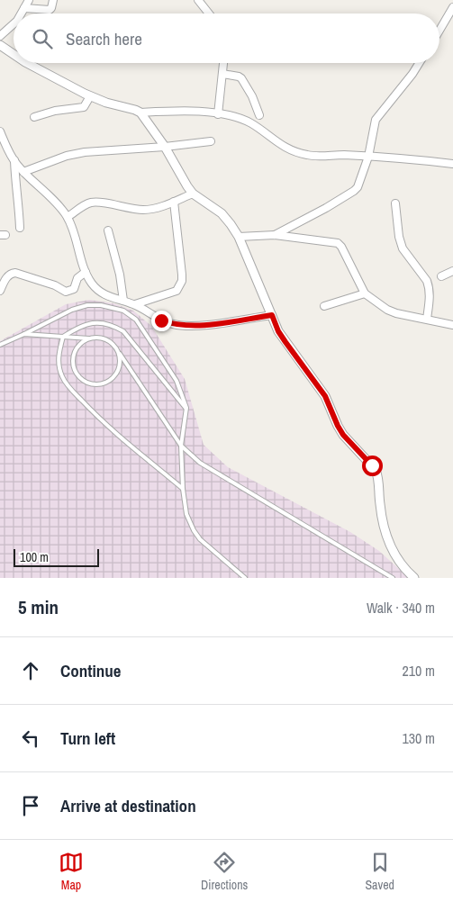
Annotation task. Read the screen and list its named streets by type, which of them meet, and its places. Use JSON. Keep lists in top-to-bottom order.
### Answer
{
  "scale_bar": "100 m",
  "page": {
    "search": "Search here",
    "scale": "100 m",
    "heading": ["5 min", "Walk · 340 m"],
    "list": [
      ["Continue", "210 m"],
      ["Turn left", "130 m"],
      "Arrive at destination"
    ],
    "nav": ["Map", "Directions", "Saved"]
  }
}
